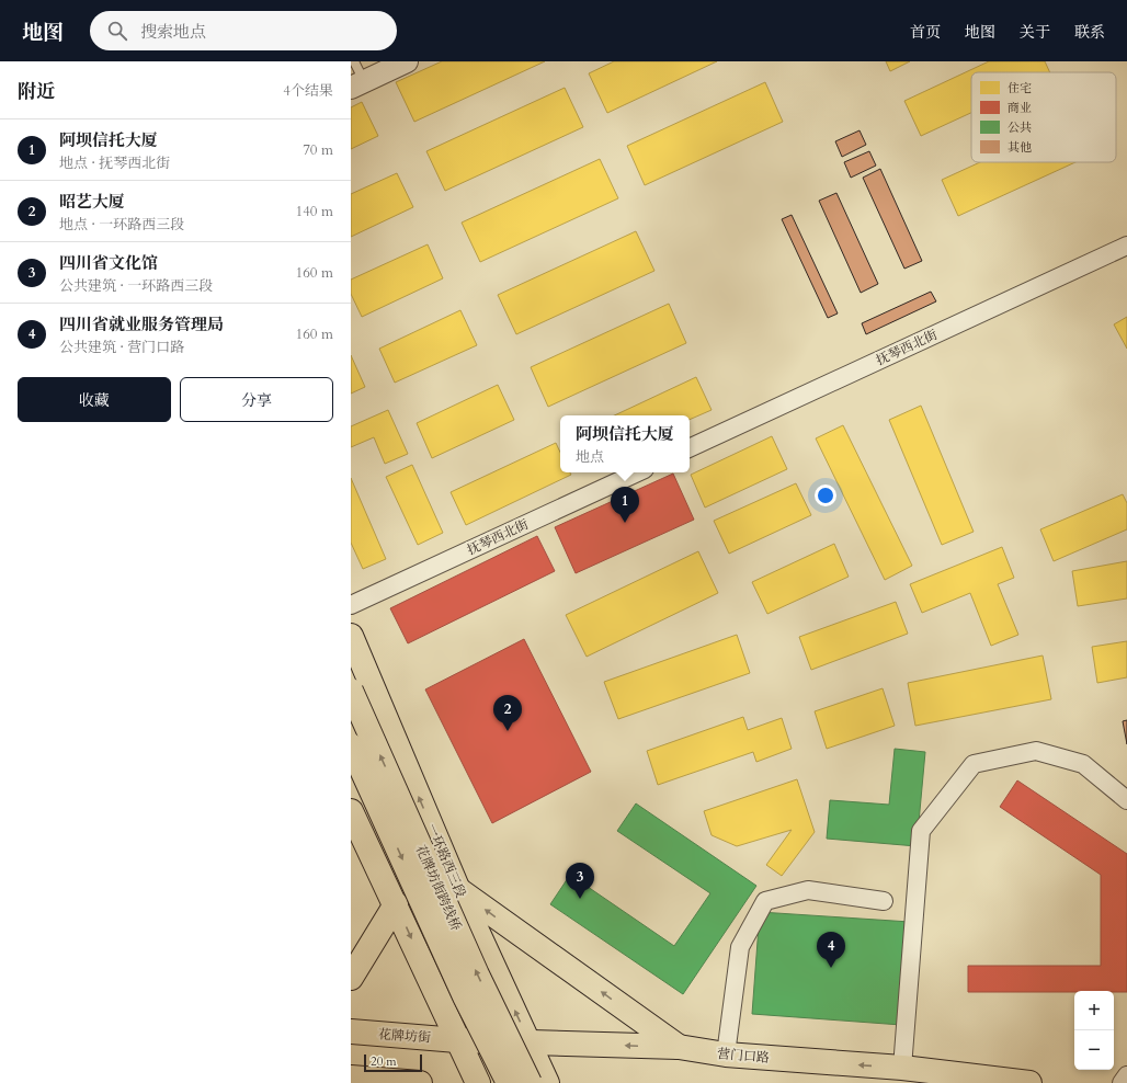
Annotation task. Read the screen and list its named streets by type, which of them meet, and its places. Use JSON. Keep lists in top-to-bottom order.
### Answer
{
  "streets": {
    "main road": [
      "一环路西三段",
      "花牌坊街跨线桥",
      "花牌坊街",
      "营门口路"
    ],
    "street": ["抚琴西北街"]
  },
  "crossings": [
    ["一环路西三段", "营门口路"],
    ["花牌坊街", "营门口路"]
  ],
  "one_way": ["营门口路"],
  "legend": [
    "住宅",
    "商业",
    "公共",
    "其他"
  ],
  "scale_bar": "20 m",
  "page": {
    "header": "地图",
    "search": "搜索地点",
    "nav": [
      "首页",
      "地图",
      "关于",
      "联系"
    ],
    "heading": ["附近", "4个结果"],
    "list": [
      {
        "mark": "1",
        "name": "阿坝信托大厦",
        "note": "地点 · 抚琴西北街",
        "value": "70 m"
      },
      {
        "mark": "2",
        "name": "昭艺大厦",
        "note": "地点 · 一环路西三段",
        "value": "140 m"
      },
      {
        "mark": "3",
        "name": "四川省文化馆",
        "note": "公共建筑 · 一环路西三段",
        "value": "160 m"
      },
      {
        "mark": "4",
        "name": "四川省就业服务管理局",
        "note": "公共建筑 · 营门口路",
        "value": "160 m"
      }
    ],
    "buttons": ["收藏", "分享"],
    "popup": ["阿坝信托大厦", "地点"],
    "pins": [
      "1",
      "2",
      "3",
      "4"
    ],
    "map_buttons": ["+", "−"],
    "scale": "20 m"
  }
}
